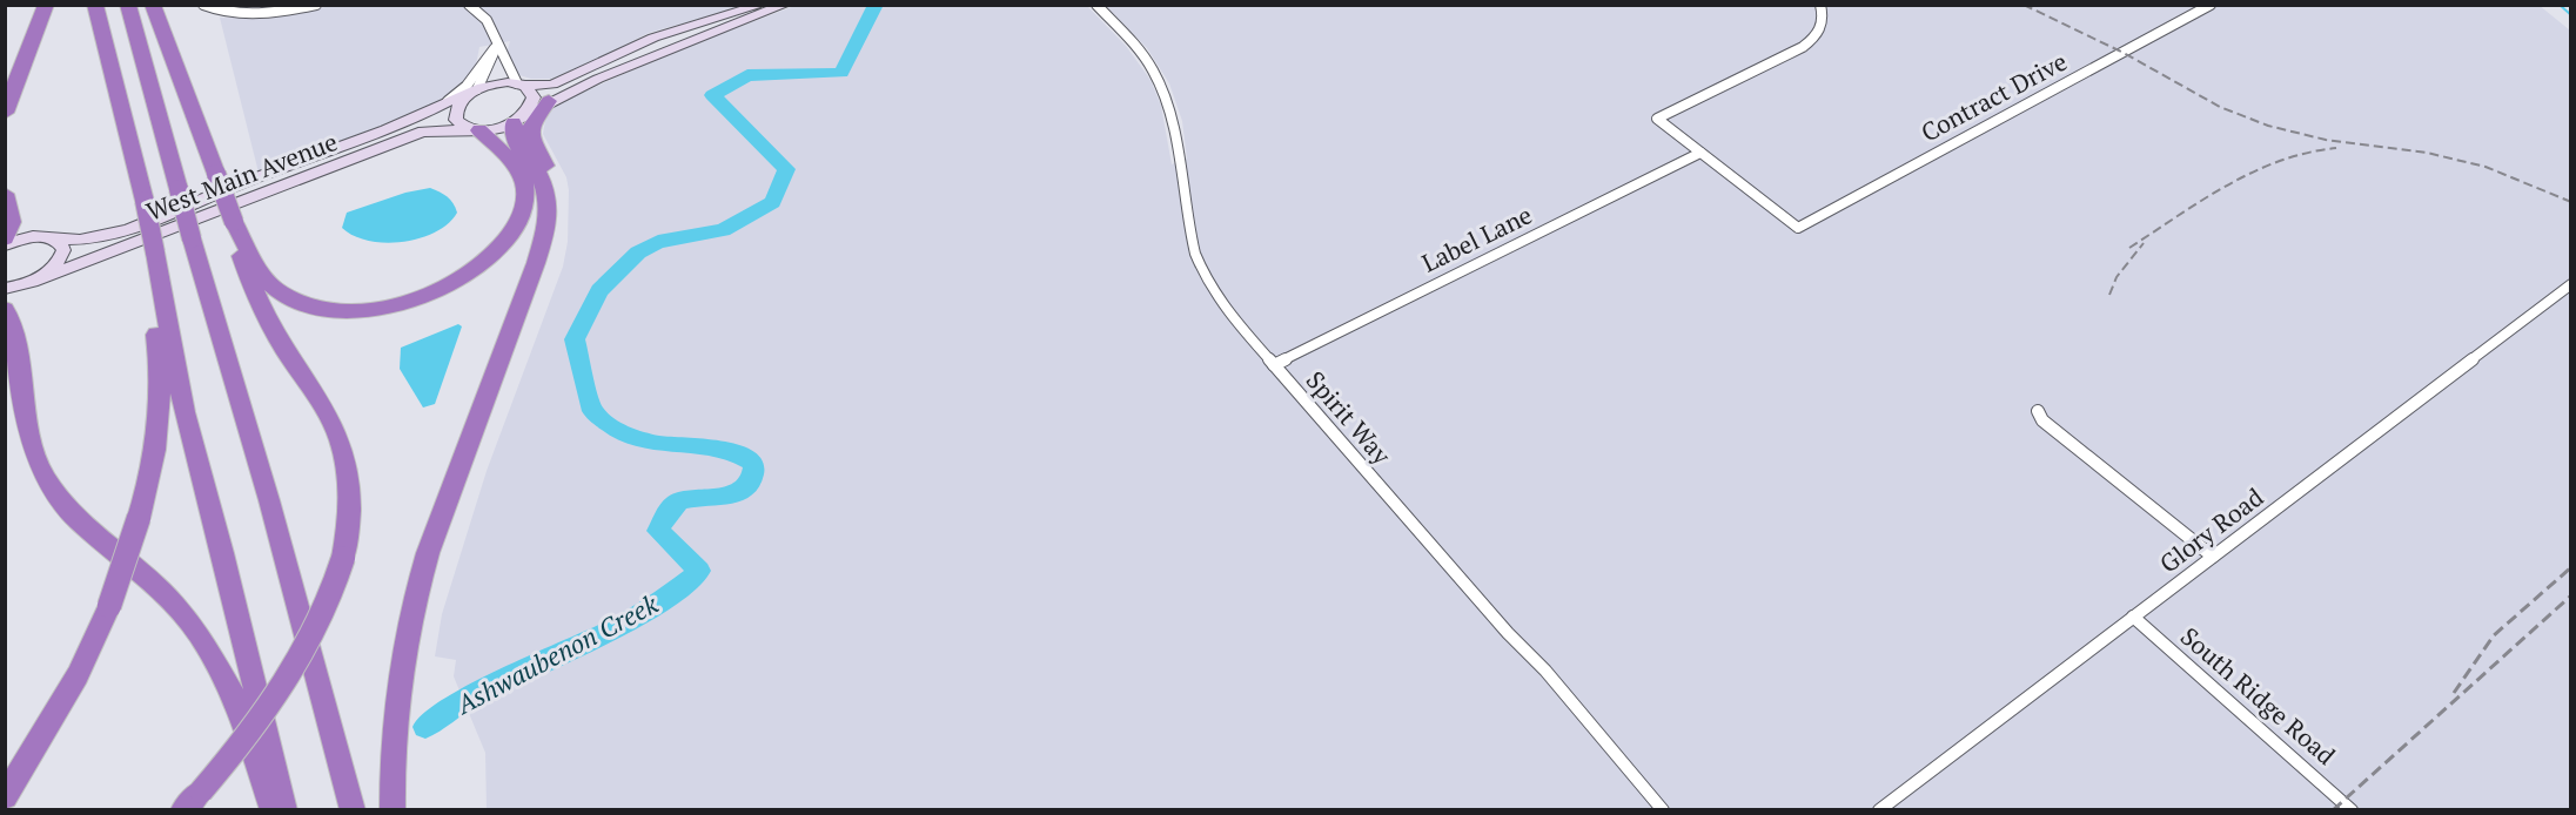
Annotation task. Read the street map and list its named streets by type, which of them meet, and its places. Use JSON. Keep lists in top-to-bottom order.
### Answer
{
  "streets": {
    "main road": ["West Main Avenue"],
    "street": [
      "Contract Drive",
      "Label Lane",
      "Spirit Way",
      "Glory Road",
      "South Ridge Road"
    ]
  },
  "crossings": [
    ["Contract Drive", "Label Lane"],
    ["Label Lane", "Spirit Way"],
    ["Glory Road", "South Ridge Road"]
  ],
  "water": ["Ashwaubenon Creek"]
}
